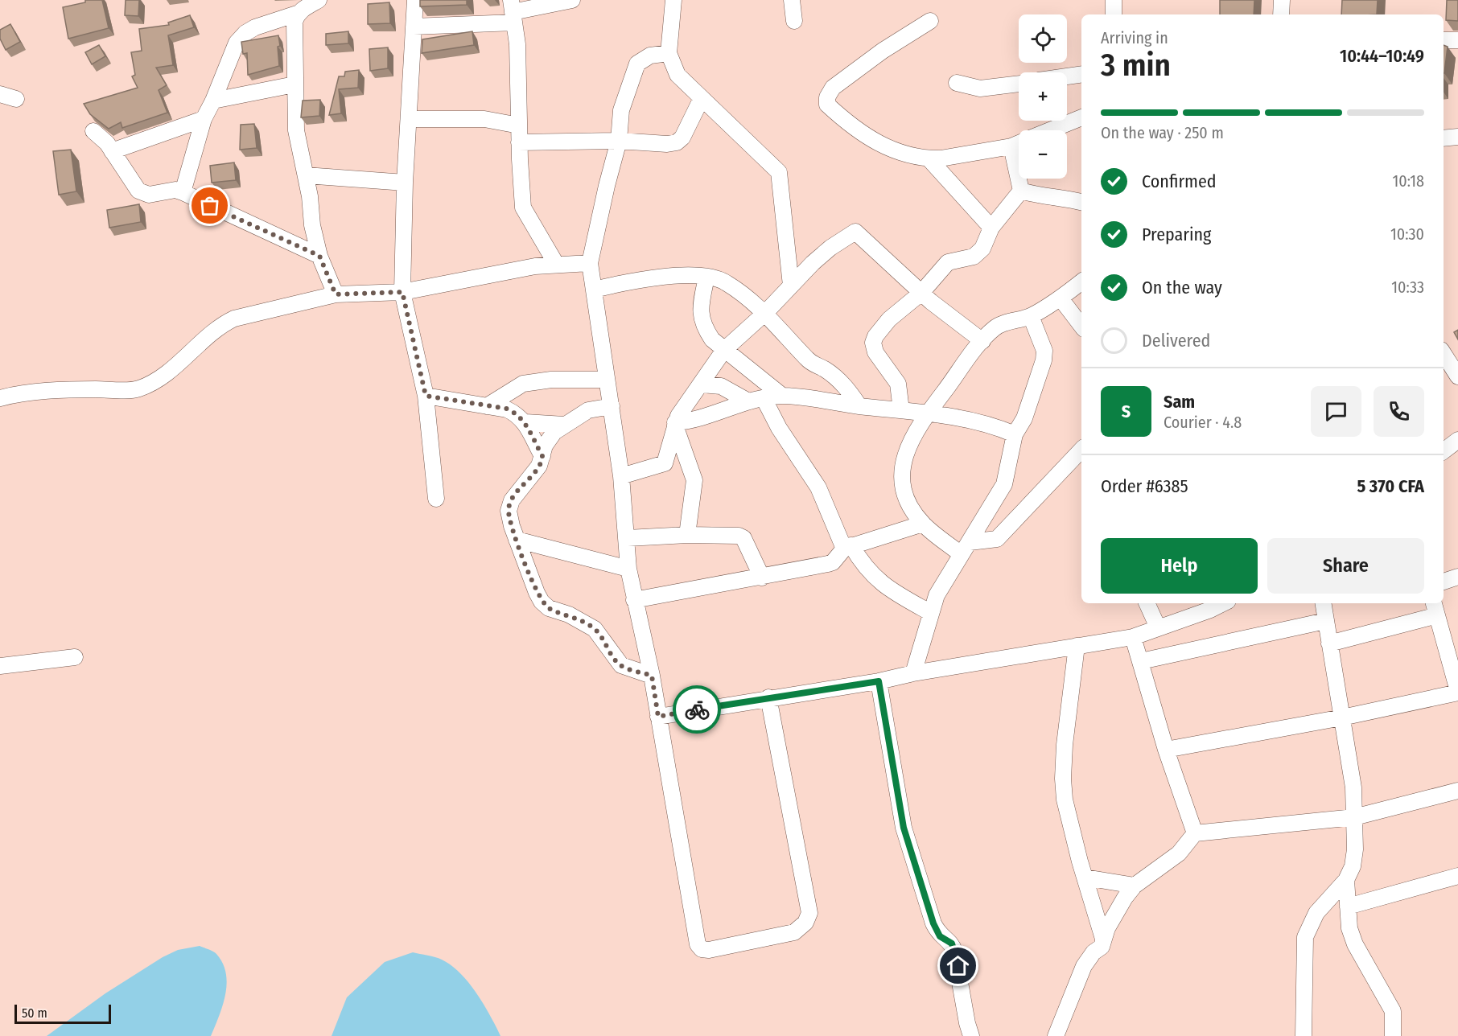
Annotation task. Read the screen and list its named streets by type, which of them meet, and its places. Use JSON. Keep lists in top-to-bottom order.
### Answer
{
  "scale_bar": "50 m",
  "page": {
    "map_buttons": ["+", "−"],
    "heading": ["3 min", "Arriving in", "10:44–10:49"],
    "panel": [
      "Sam",
      "Courier · 4.8",
      "Order #6385",
      "5 370 CFA"
    ],
    "bar": "On the way · 250 m",
    "list": [
      ["Confirmed", "10:18"],
      ["Preparing", "10:30"],
      ["On the way", "10:33"],
      "Delivered"
    ],
    "round": "S",
    "buttons": ["Help", "Share"],
    "scale": "50 m"
  }
}
